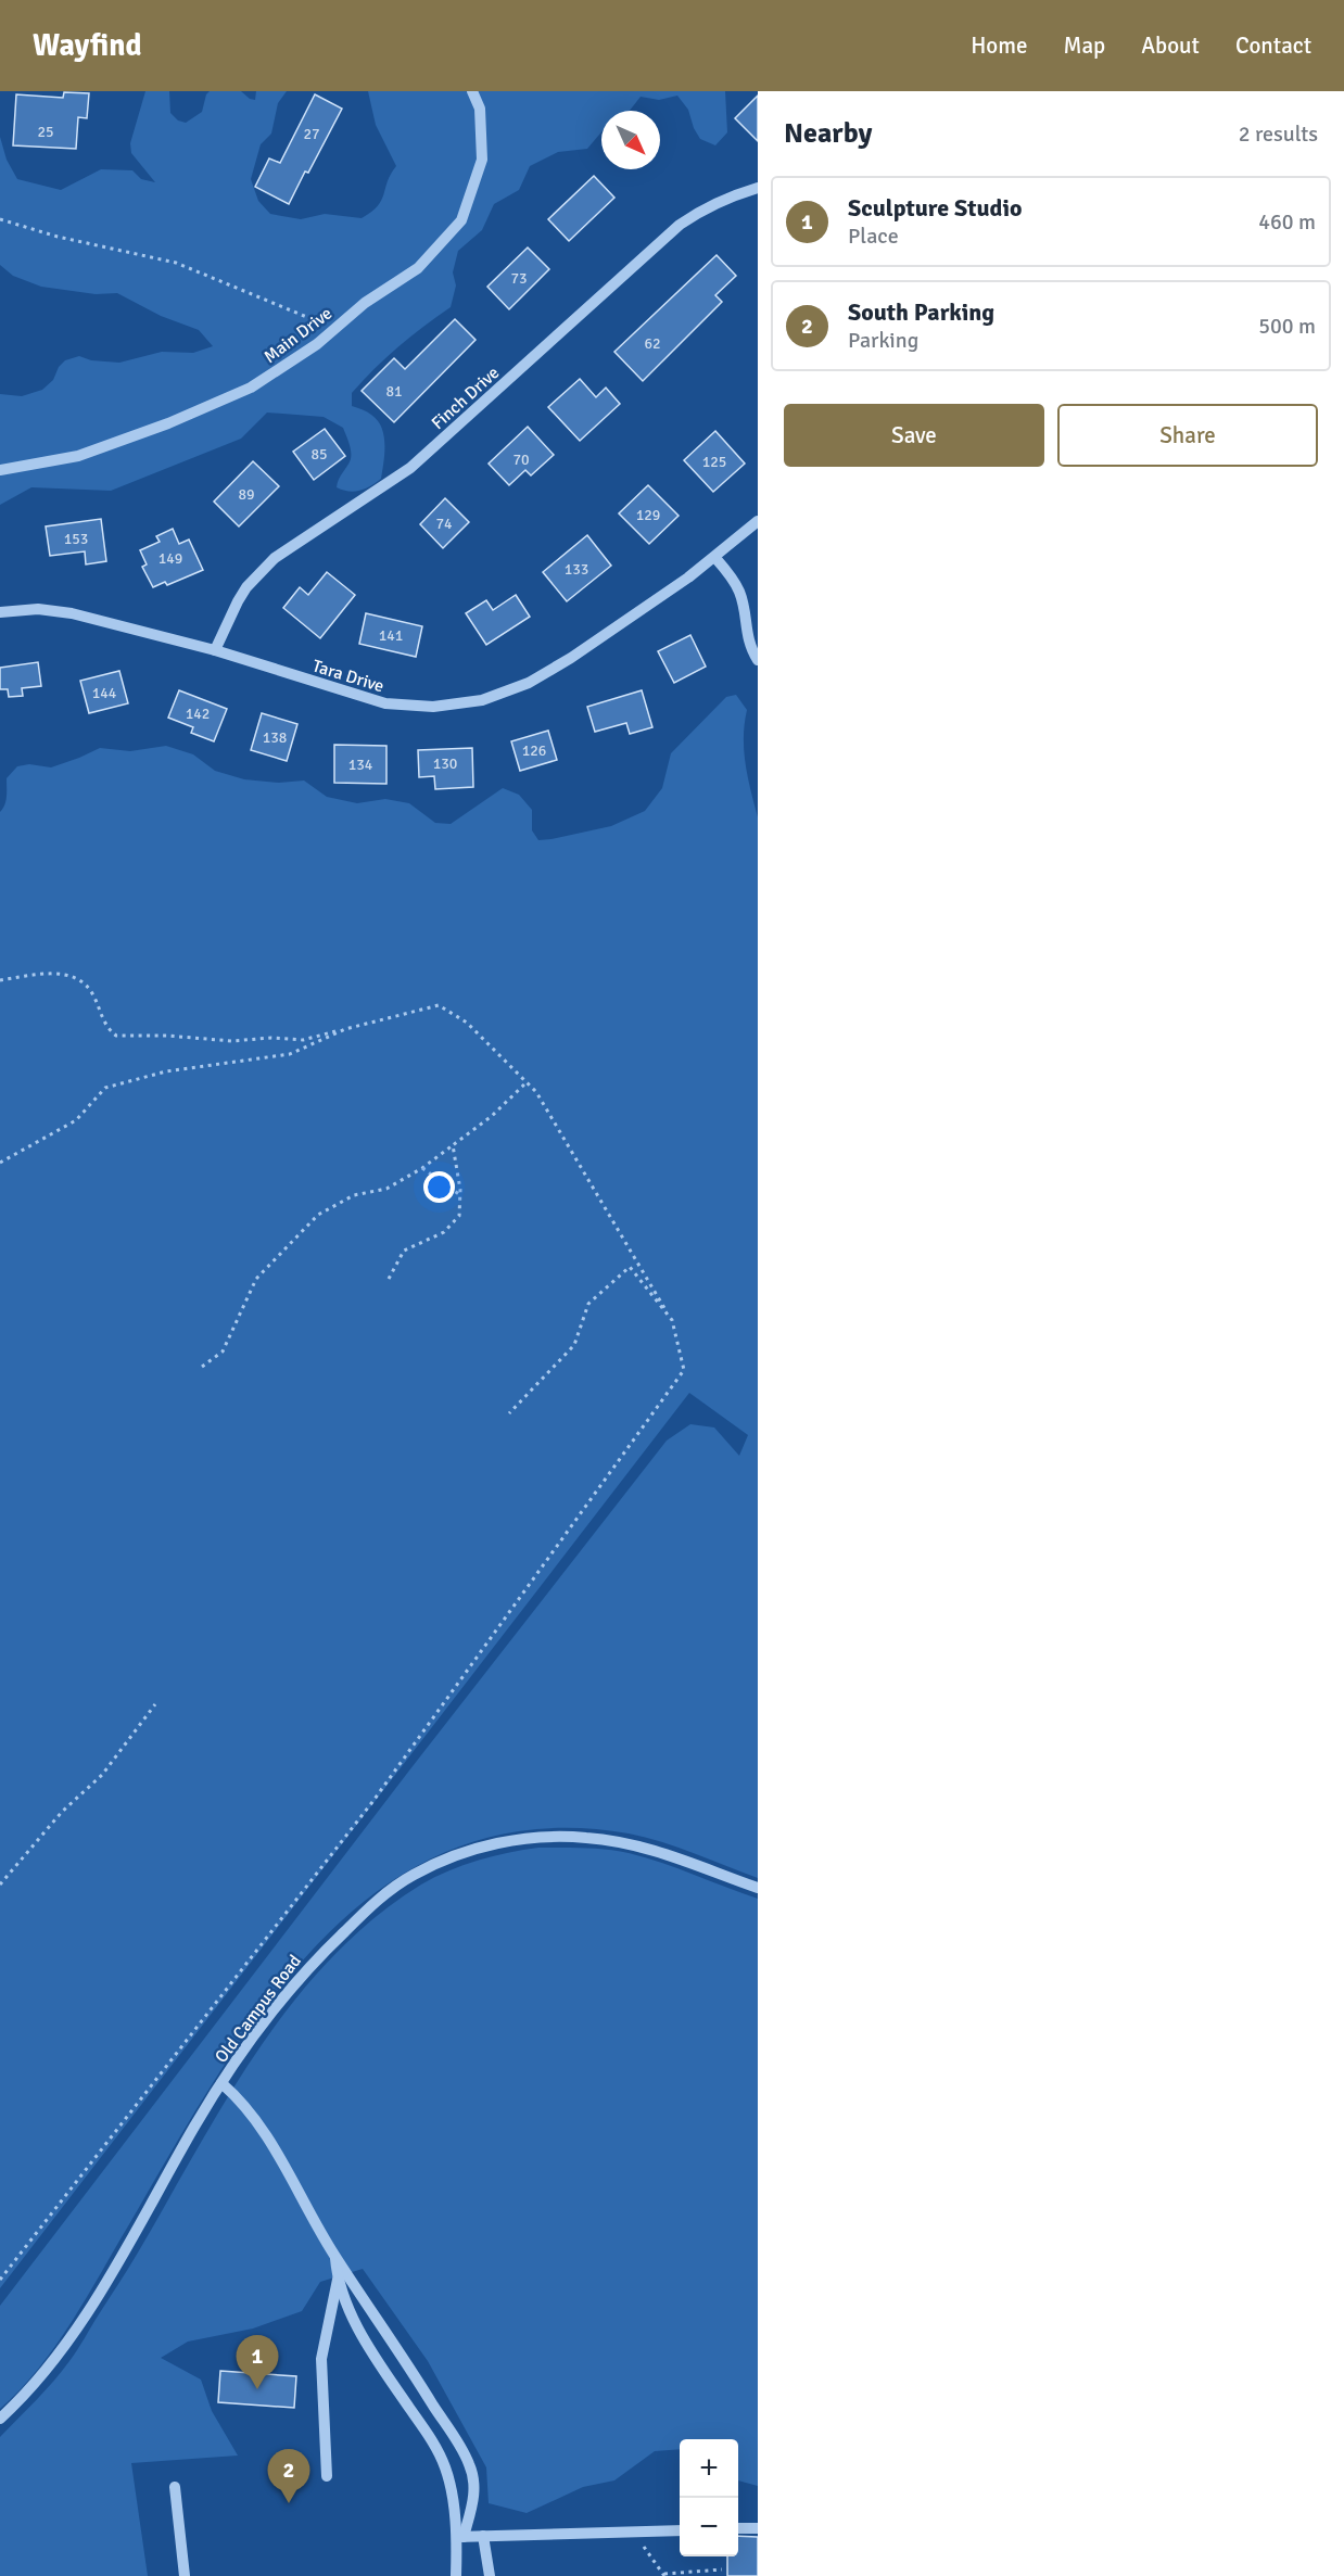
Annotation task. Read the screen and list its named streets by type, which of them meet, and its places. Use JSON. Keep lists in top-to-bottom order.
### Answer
{
  "streets": {
    "street": [
      "Main Drive",
      "Finch Drive",
      "Tara Drive",
      "Old Campus Road"
    ]
  },
  "crossings": [
    ["Finch Drive", "Tara Drive"]
  ],
  "house_numbers": [
    "25",
    "27",
    "73",
    "62",
    "81",
    "85",
    "70",
    "125",
    "89",
    "129",
    "74",
    "153",
    "149",
    "133",
    "141",
    "144",
    "142",
    "138",
    "126",
    "130",
    "134"
  ],
  "north": "bottom right",
  "page": {
    "header": "Wayfind",
    "nav": [
      "Home",
      "Map",
      "About",
      "Contact"
    ],
    "heading": ["Nearby", "2 results"],
    "list": [
      {
        "mark": "1",
        "name": "Sculpture Studio",
        "note": "Place",
        "value": "460 m"
      },
      {
        "mark": "2",
        "name": "South Parking",
        "note": "Parking",
        "value": "500 m"
      }
    ],
    "buttons": ["Save", "Share"],
    "pins": ["1", "2"],
    "map_buttons": ["+", "−"]
  }
}
